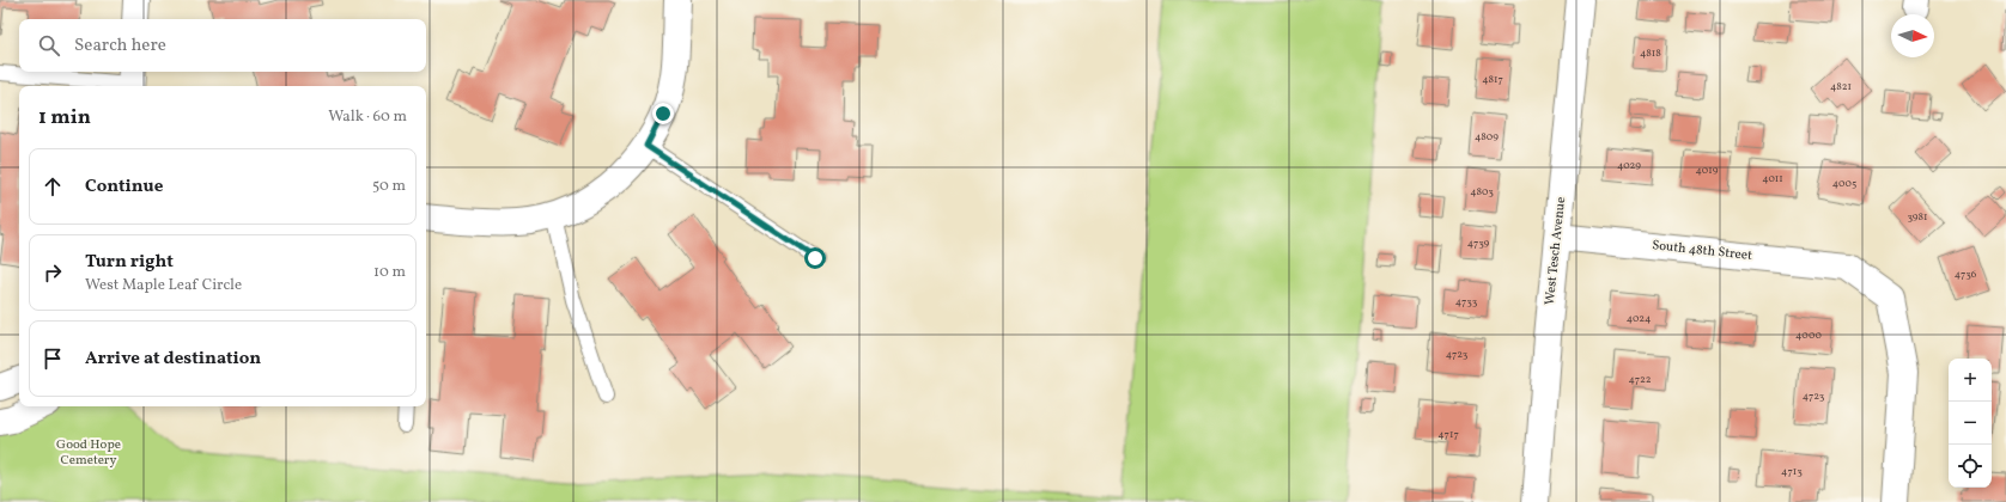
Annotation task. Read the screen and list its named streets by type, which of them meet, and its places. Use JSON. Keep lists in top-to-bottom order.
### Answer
{
  "streets": {
    "street": ["West Tesch Avenue", "South 48th Street"]
  },
  "crossings": [
    ["West Tesch Avenue", "South 48th Street"]
  ],
  "parks": ["Good Hope Cemetery"],
  "house_numbers": [
    "4818",
    "4817",
    "4821",
    "4809",
    "4029",
    "4019",
    "4011",
    "4005",
    "4803",
    "3981",
    "4739",
    "4736",
    "4733",
    "4024",
    "4000",
    "4723",
    "4722",
    "4723",
    "4717",
    "4713"
  ],
  "north": "right",
  "page": {
    "search": "Search here",
    "heading": ["1 min", "Walk · 60 m"],
    "list": [
      ["Continue", "50 m"],
      ["Turn right", "West Maple Leaf Circle", "10 m"],
      "Arrive at destination"
    ],
    "map_buttons": ["+", "−"]
  }
}
